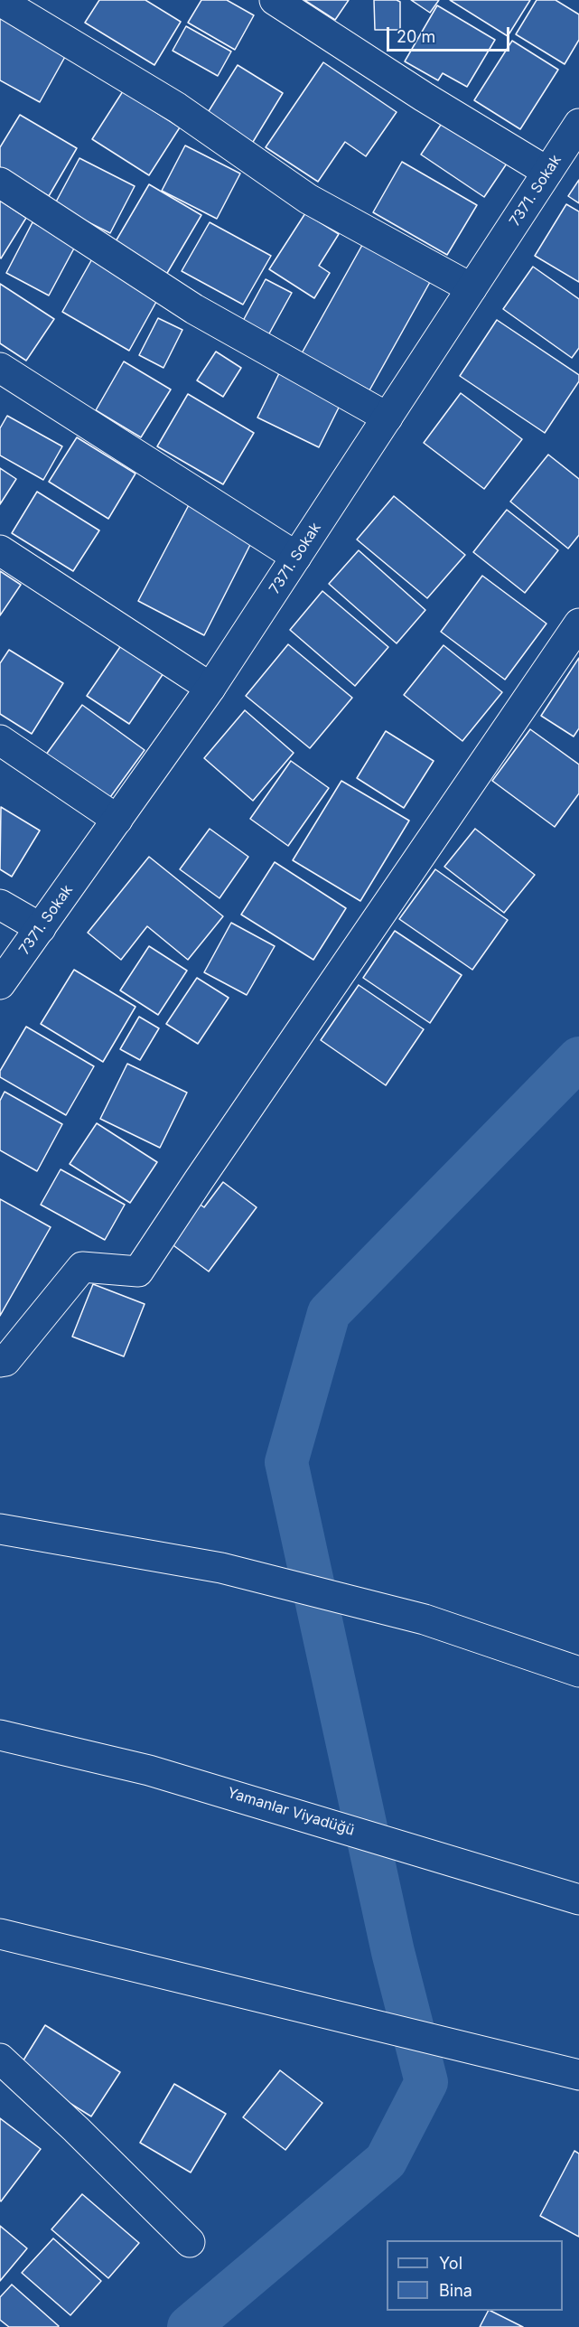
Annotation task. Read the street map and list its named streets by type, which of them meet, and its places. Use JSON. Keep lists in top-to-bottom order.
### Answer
{
  "streets": {
    "main road": ["7371. Sokak", "Yamanlar Viyadüğü"]
  },
  "legend": ["Yol", "Bina"],
  "scale_bar": "20 m"
}
